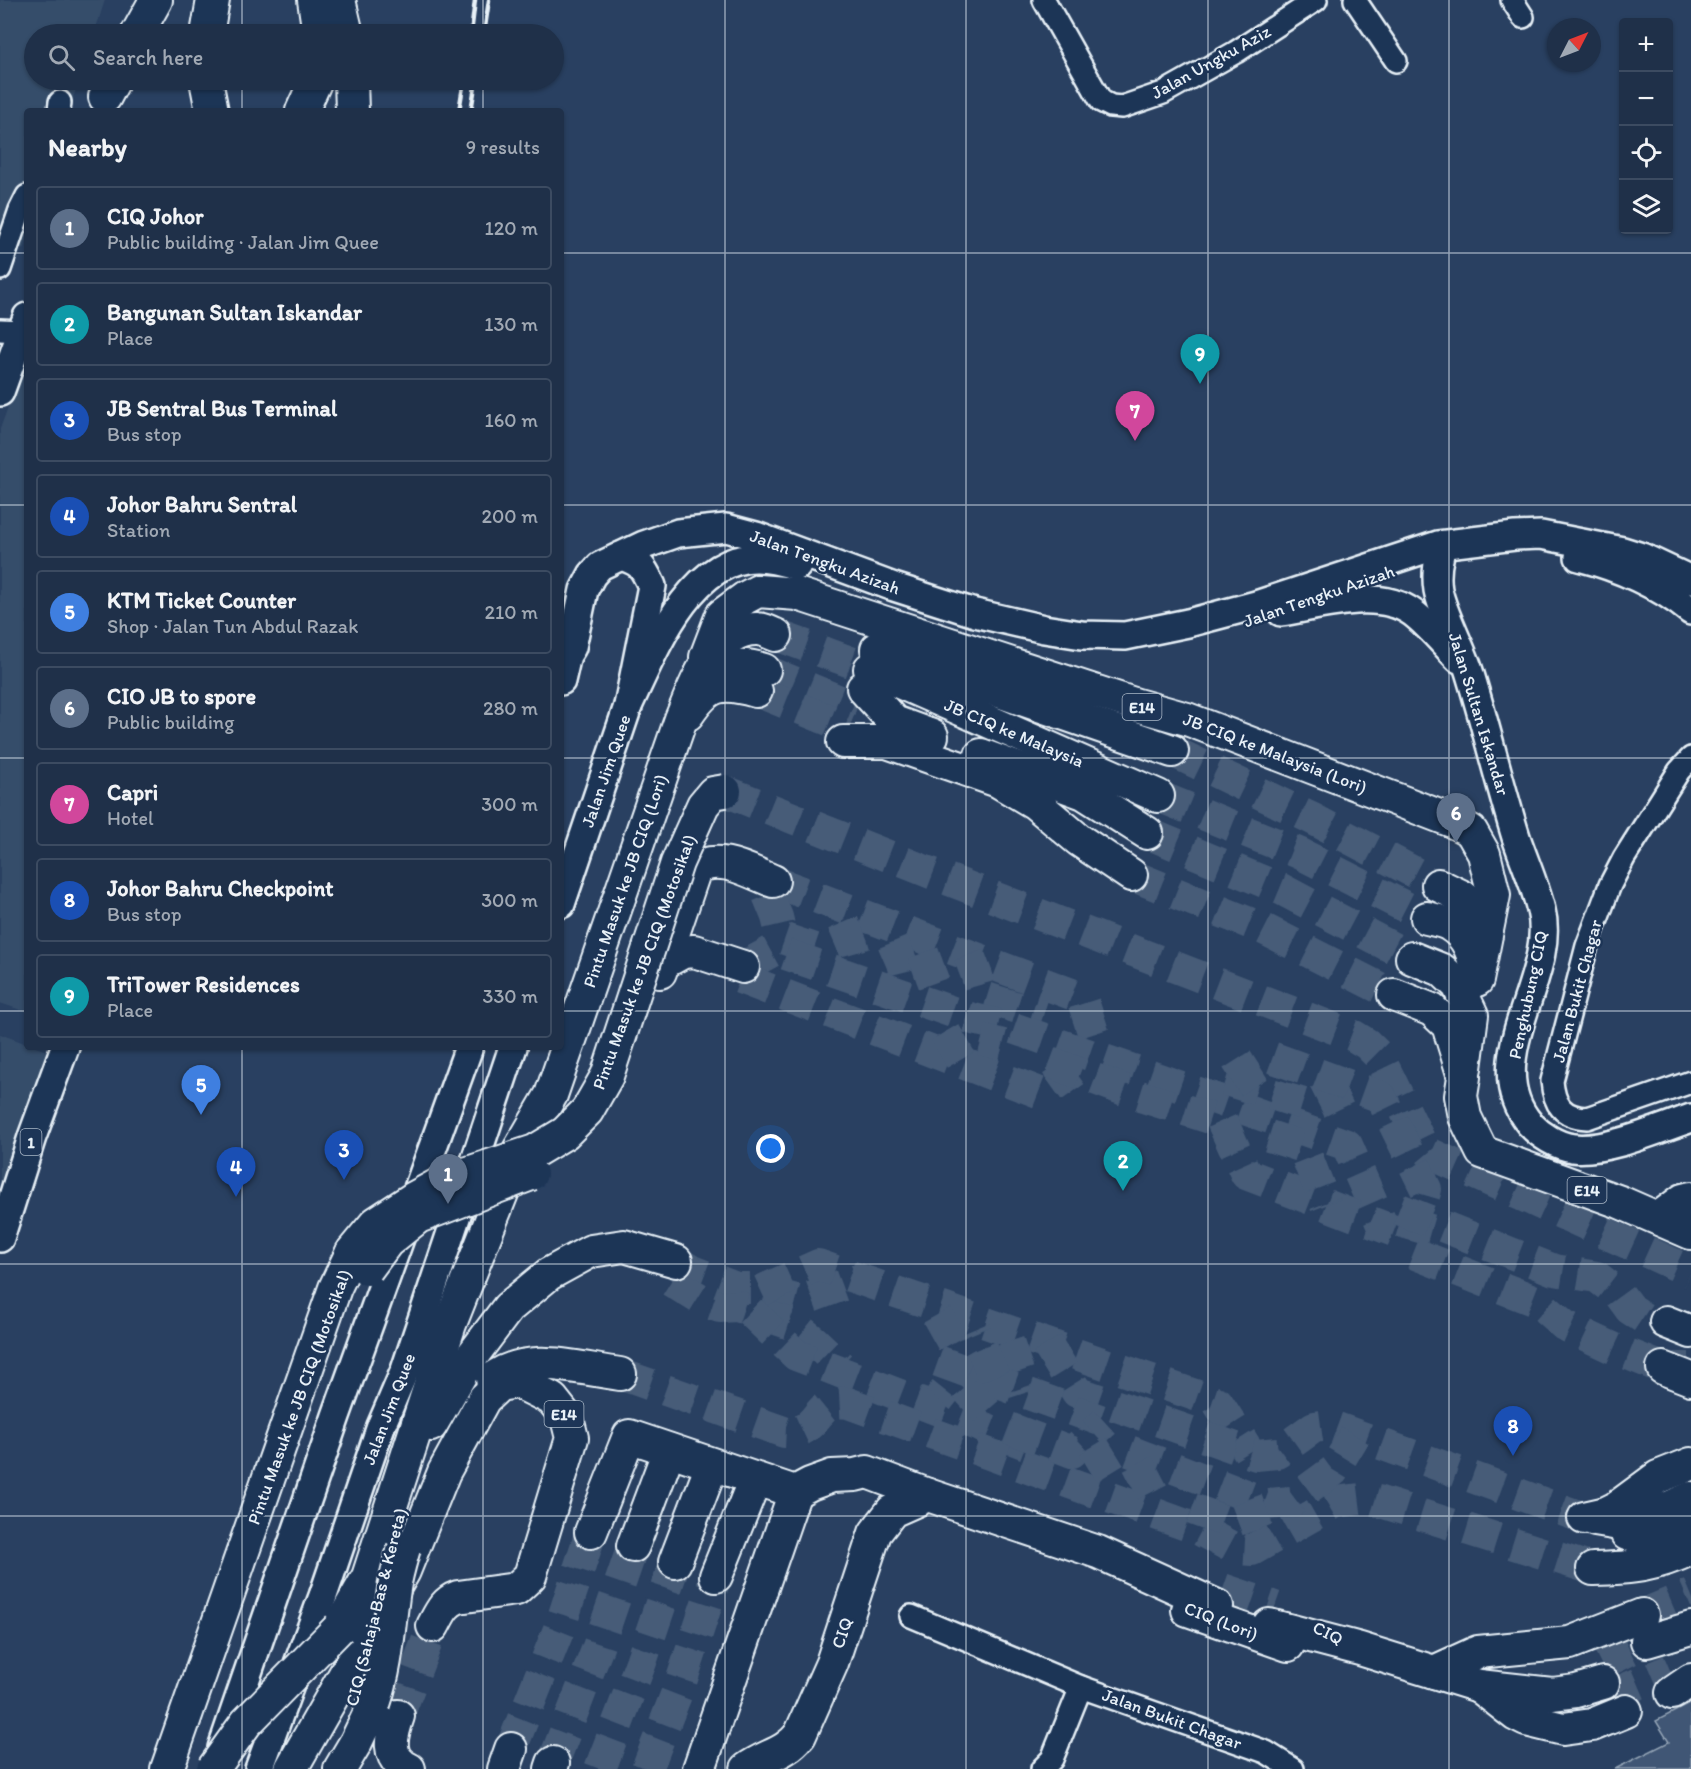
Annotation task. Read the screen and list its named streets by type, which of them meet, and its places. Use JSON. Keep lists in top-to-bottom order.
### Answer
{
  "streets": {
    "highway": [
      "E14",
      "JB CIQ ke Malaysia",
      "JB CIQ ke Malaysia (Lori)",
      "Pintu Masuk ke JB CIQ (Lori)",
      "Pintu Masuk ke JB CIQ (Motosikal)",
      "CIQ (Sahaja Bas & Kereta)",
      "CIQ (Lori)",
      "CIQ"
    ],
    "main road": [
      "Jalan Tengku Azizah",
      "Jalan Sultan Iskandar",
      "Jalan Jim Quee",
      "Penghubung CIQ",
      "1"
    ],
    "street": ["Jalan Ungku Aziz", "Jalan Bukit Chagar"]
  },
  "crossings": [
    ["Jalan Tengku Azizah", "Jalan Sultan Iskandar"],
    ["Jalan Tengku Azizah", "Jalan Jim Quee"],
    ["E14", "JB CIQ ke Malaysia (Lori)"],
    ["E14", "Pintu Masuk ke JB CIQ (Lori)"],
    ["Jalan Sultan Iskandar", "Penghubung CIQ"],
    ["JB CIQ ke Malaysia", "JB CIQ ke Malaysia (Lori)"],
    ["JB CIQ ke Malaysia (Lori)", "Pintu Masuk ke JB CIQ (Lori)"],
    ["CIQ (Lori)", "CIQ"]
  ],
  "north": "top right",
  "page": {
    "map_buttons": ["+", "−"],
    "search": "Search here",
    "heading": ["Nearby", "9 results"],
    "list": [
      {
        "mark": "1",
        "name": "CIQ Johor",
        "note": "Public building · Jalan Jim Quee",
        "value": "120 m"
      },
      {
        "mark": "2",
        "name": "Bangunan Sultan Iskandar",
        "note": "Place",
        "value": "130 m"
      },
      {
        "mark": "3",
        "name": "JB Sentral Bus Terminal",
        "note": "Bus stop",
        "value": "160 m"
      },
      {
        "mark": "4",
        "name": "Johor Bahru Sentral",
        "note": "Station",
        "value": "200 m"
      },
      {
        "mark": "5",
        "name": "KTM Ticket Counter",
        "note": "Shop · Jalan Tun Abdul Razak",
        "value": "210 m"
      },
      {
        "mark": "6",
        "name": "CIO JB to spore",
        "note": "Public building",
        "value": "280 m"
      },
      {
        "mark": "7",
        "name": "Capri",
        "note": "Hotel",
        "value": "300 m"
      },
      {
        "mark": "8",
        "name": "Johor Bahru Checkpoint",
        "note": "Bus stop",
        "value": "300 m"
      },
      {
        "mark": "9",
        "name": "TriTower Residences",
        "note": "Place",
        "value": "330 m"
      }
    ],
    "pins": [
      "9",
      "7",
      "6",
      "5",
      "3",
      "2",
      "4",
      "1",
      "8"
    ]
  }
}
